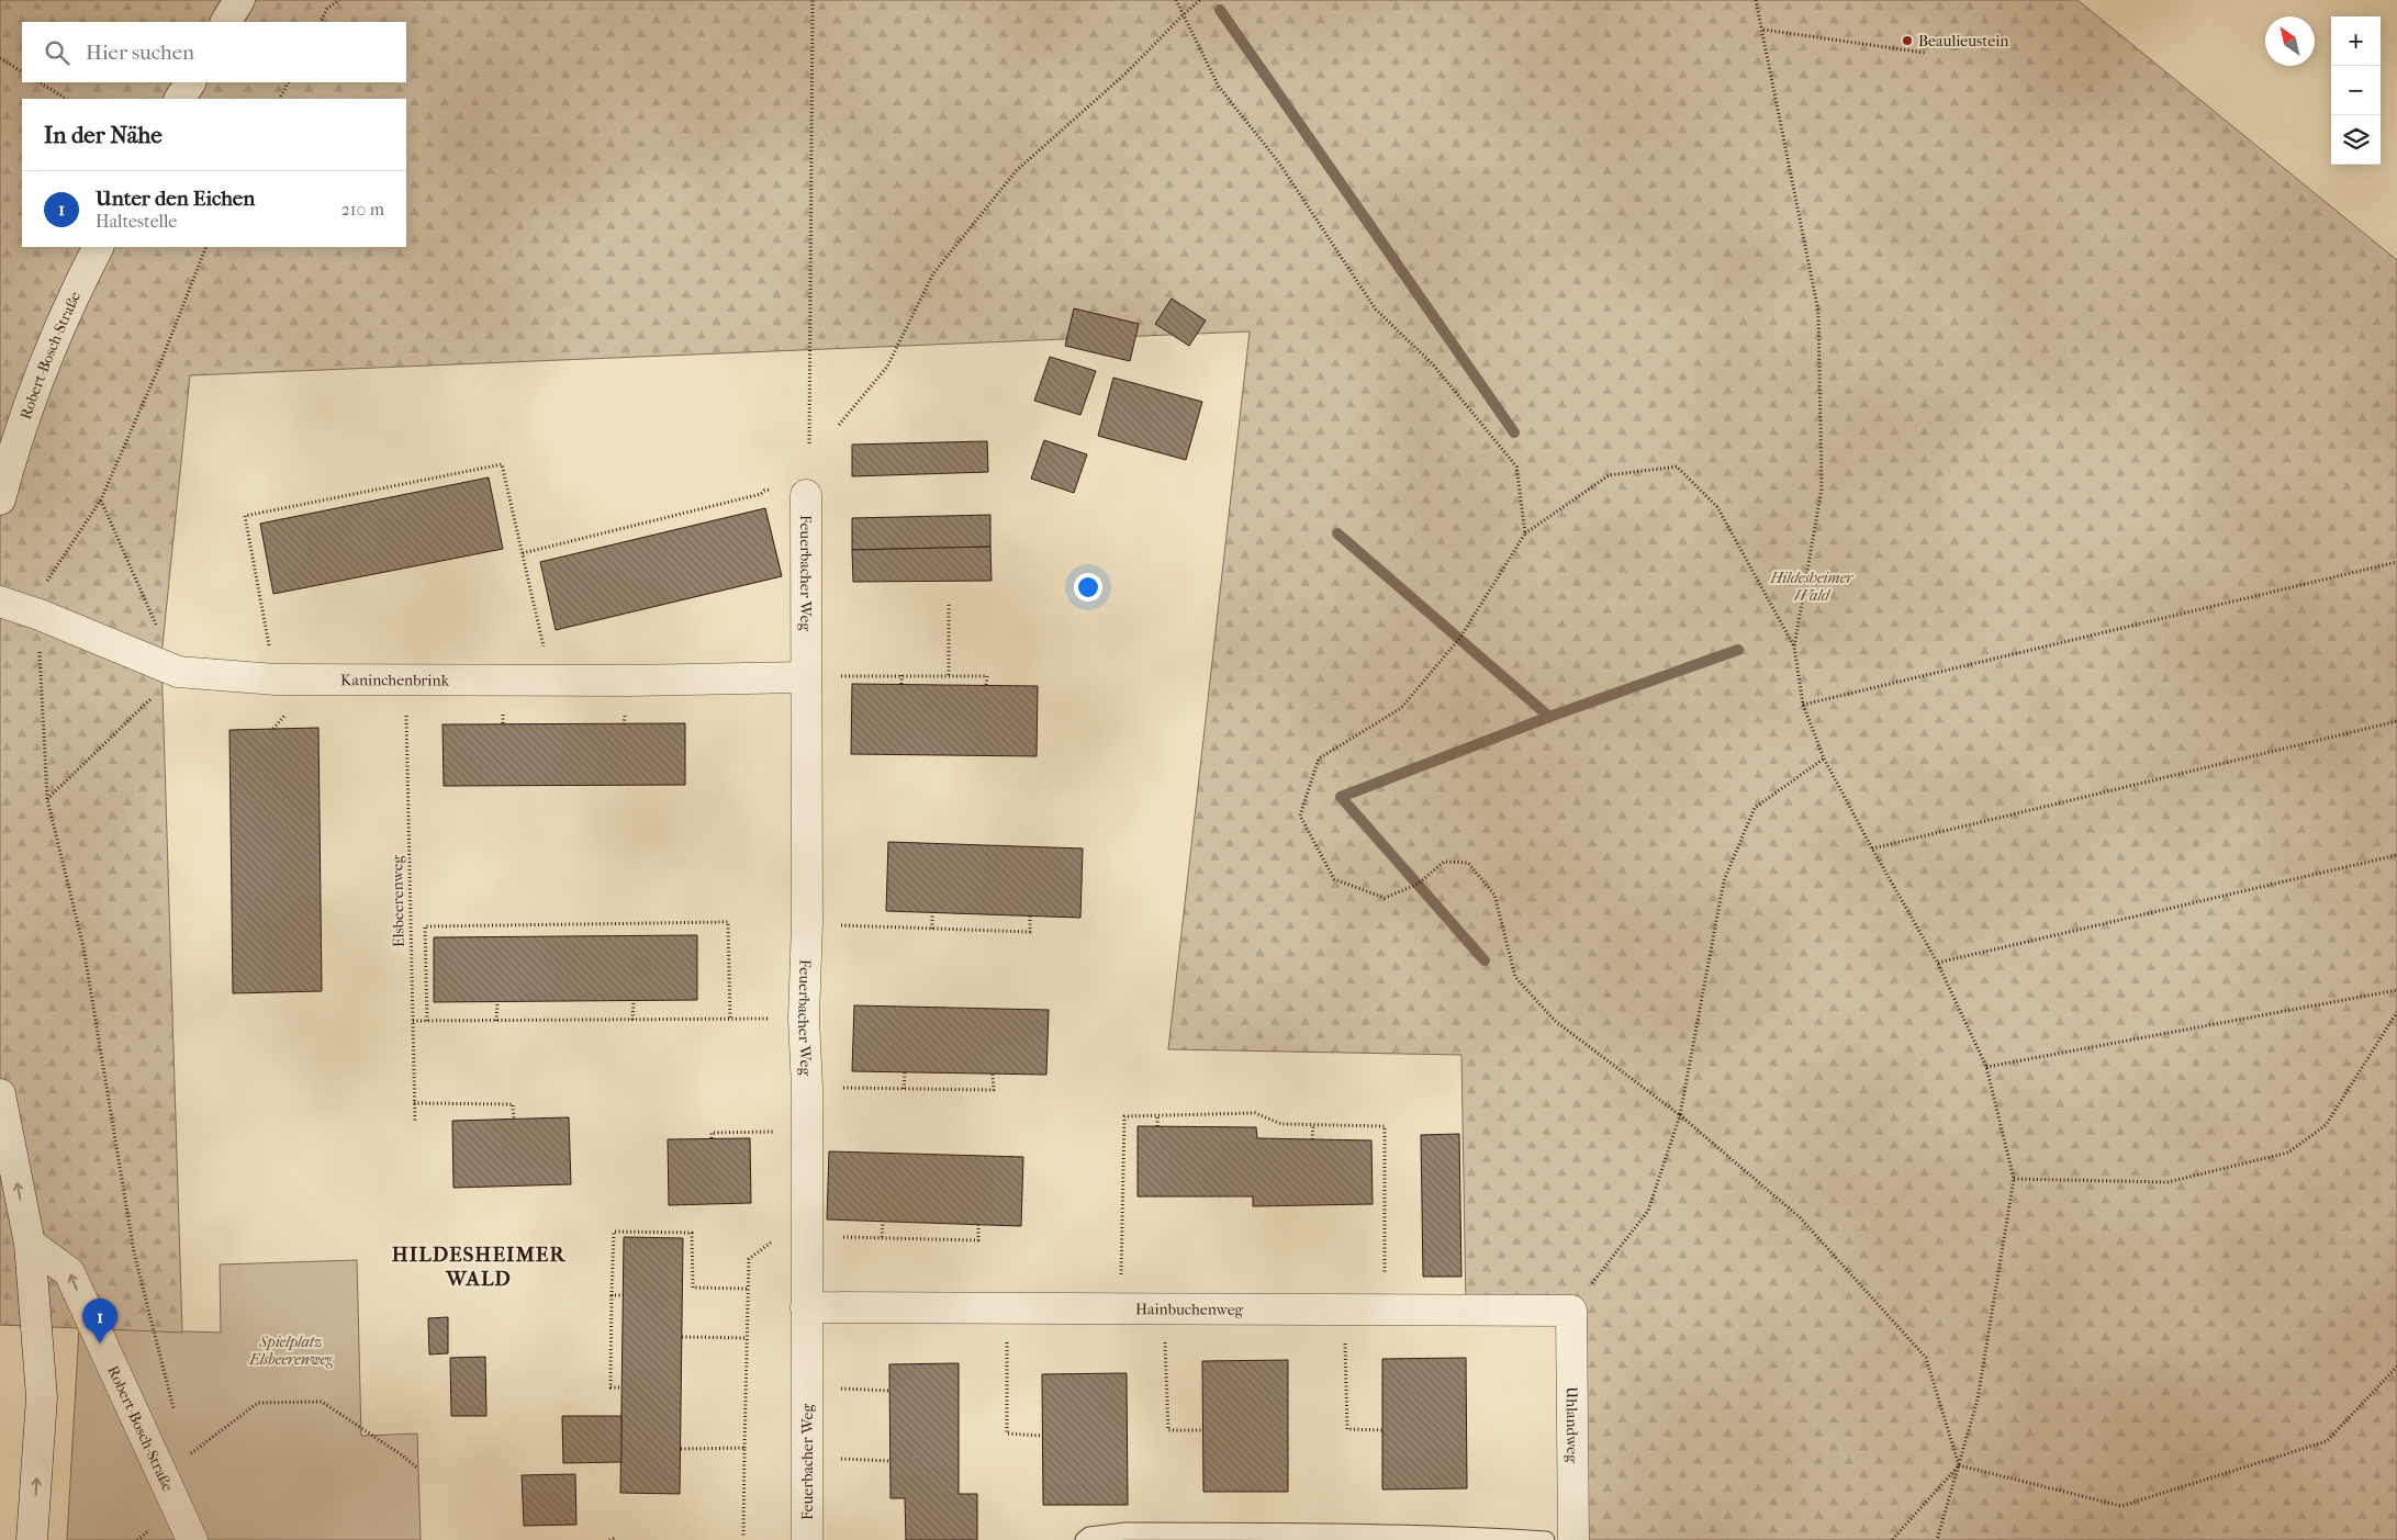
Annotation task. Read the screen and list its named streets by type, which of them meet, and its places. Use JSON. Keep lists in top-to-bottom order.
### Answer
{
  "streets": {
    "street": [
      "Robert-Bosch-Straße",
      "Feuerbacher Weg",
      "Kaninchenbrink",
      "Hainbuchenweg",
      "Uhlandweg"
    ],
    "path": ["Elsbeerenweg"]
  },
  "crossings": [
    ["Feuerbacher Weg", "Kaninchenbrink"],
    ["Feuerbacher Weg", "Hainbuchenweg"],
    ["Kaninchenbrink", "Elsbeerenweg"],
    ["Hainbuchenweg", "Uhlandweg"]
  ],
  "one_way": ["Robert-Bosch-Straße"],
  "districts": ["HILDESHEIMER WALD"],
  "parks": ["Hildesheimer Wald", "Spielplatz Elsbeerenweg"],
  "places": ["Beaulieustein"],
  "north": "top left",
  "page": {
    "map_buttons": ["+", "−"],
    "search": "Hier suchen",
    "heading": "In der Nähe",
    "list": [
      {
        "mark": "1",
        "name": "Unter den Eichen",
        "note": "Haltestelle",
        "value": "210 m"
      }
    ],
    "pins": "1"
  }
}
